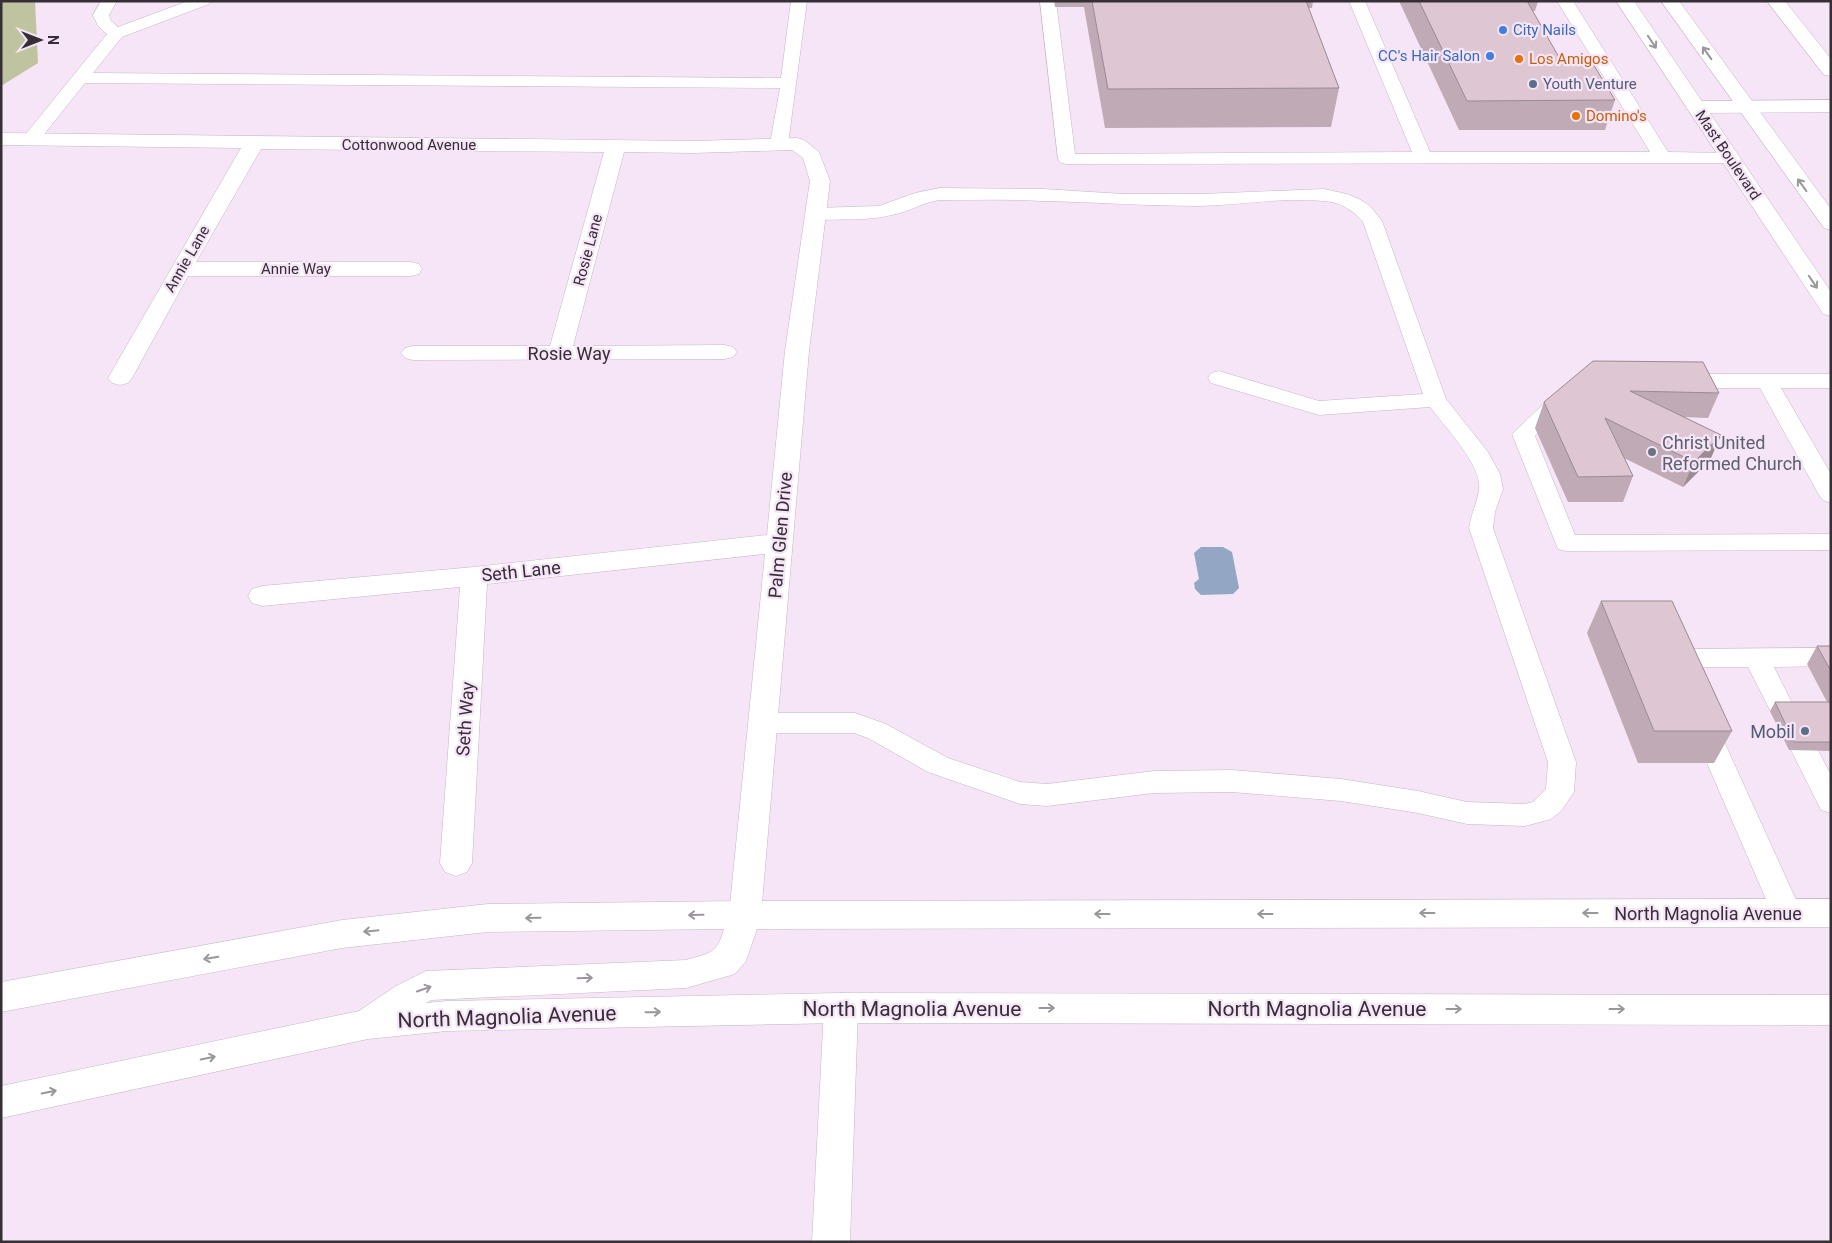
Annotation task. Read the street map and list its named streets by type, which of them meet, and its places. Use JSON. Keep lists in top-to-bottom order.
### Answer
{
  "streets": {
    "street": [
      "Cottonwood Avenue",
      "Mast Boulevard",
      "Rosie Lane",
      "Annie Lane",
      "Annie Way",
      "Rosie Way",
      "Palm Glen Drive",
      "Seth Lane",
      "Seth Way",
      "North Magnolia Avenue"
    ]
  },
  "crossings": [
    ["Cottonwood Avenue", "Rosie Lane"],
    ["Cottonwood Avenue", "Annie Lane"],
    ["Cottonwood Avenue", "Palm Glen Drive"],
    ["Rosie Lane", "Rosie Way"],
    ["Annie Lane", "Annie Way"],
    ["Palm Glen Drive", "Seth Lane"],
    ["Palm Glen Drive", "North Magnolia Avenue"],
    ["Seth Lane", "Seth Way"]
  ],
  "places": [
    "City Nails",
    "CC's Hair Salon",
    "Los Amigos",
    "Youth Venture",
    "Domino's",
    "Christ United Reformed Church",
    "Mobil"
  ],
  "north": "right"
}
